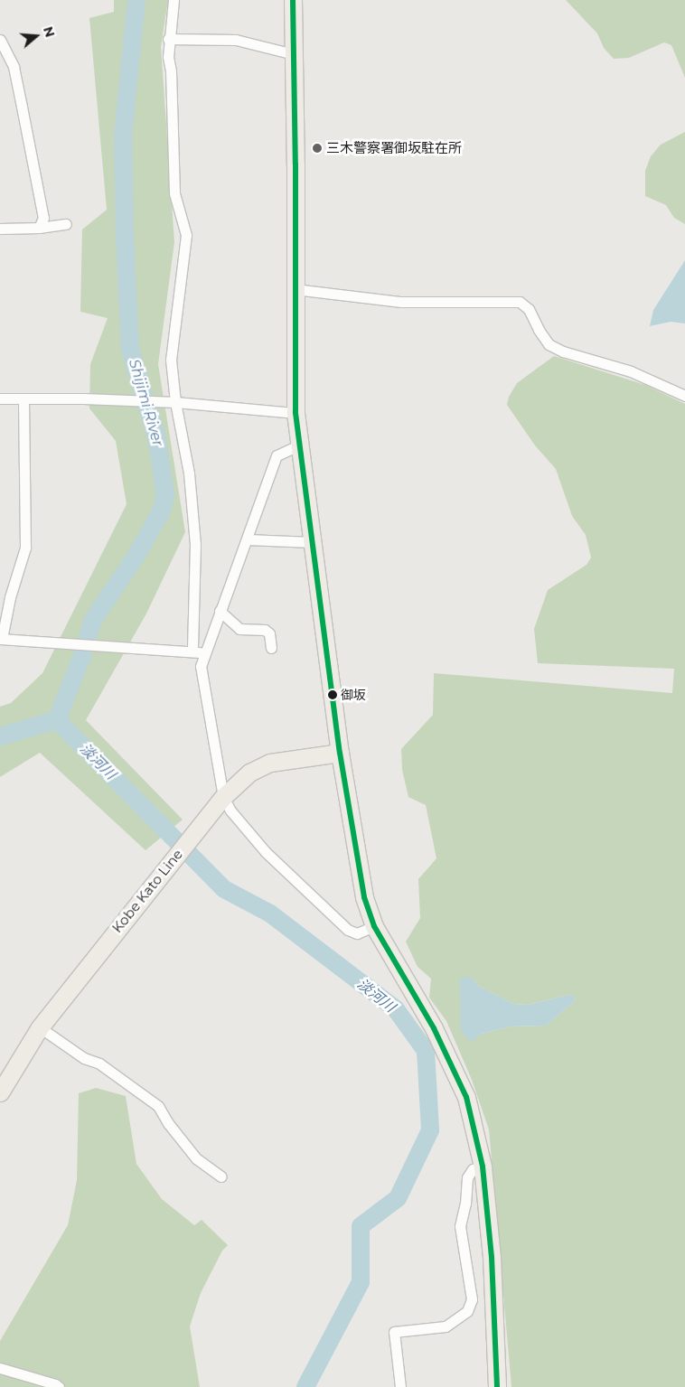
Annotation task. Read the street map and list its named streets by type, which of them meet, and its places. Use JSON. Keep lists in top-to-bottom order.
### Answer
{
  "streets": {
    "main road": ["Kobe Kato Line"]
  },
  "water": ["Shijimi River", "淡河川"],
  "places": ["三木警察署御坂駐在所", "御坂"],
  "north": "right"
}
